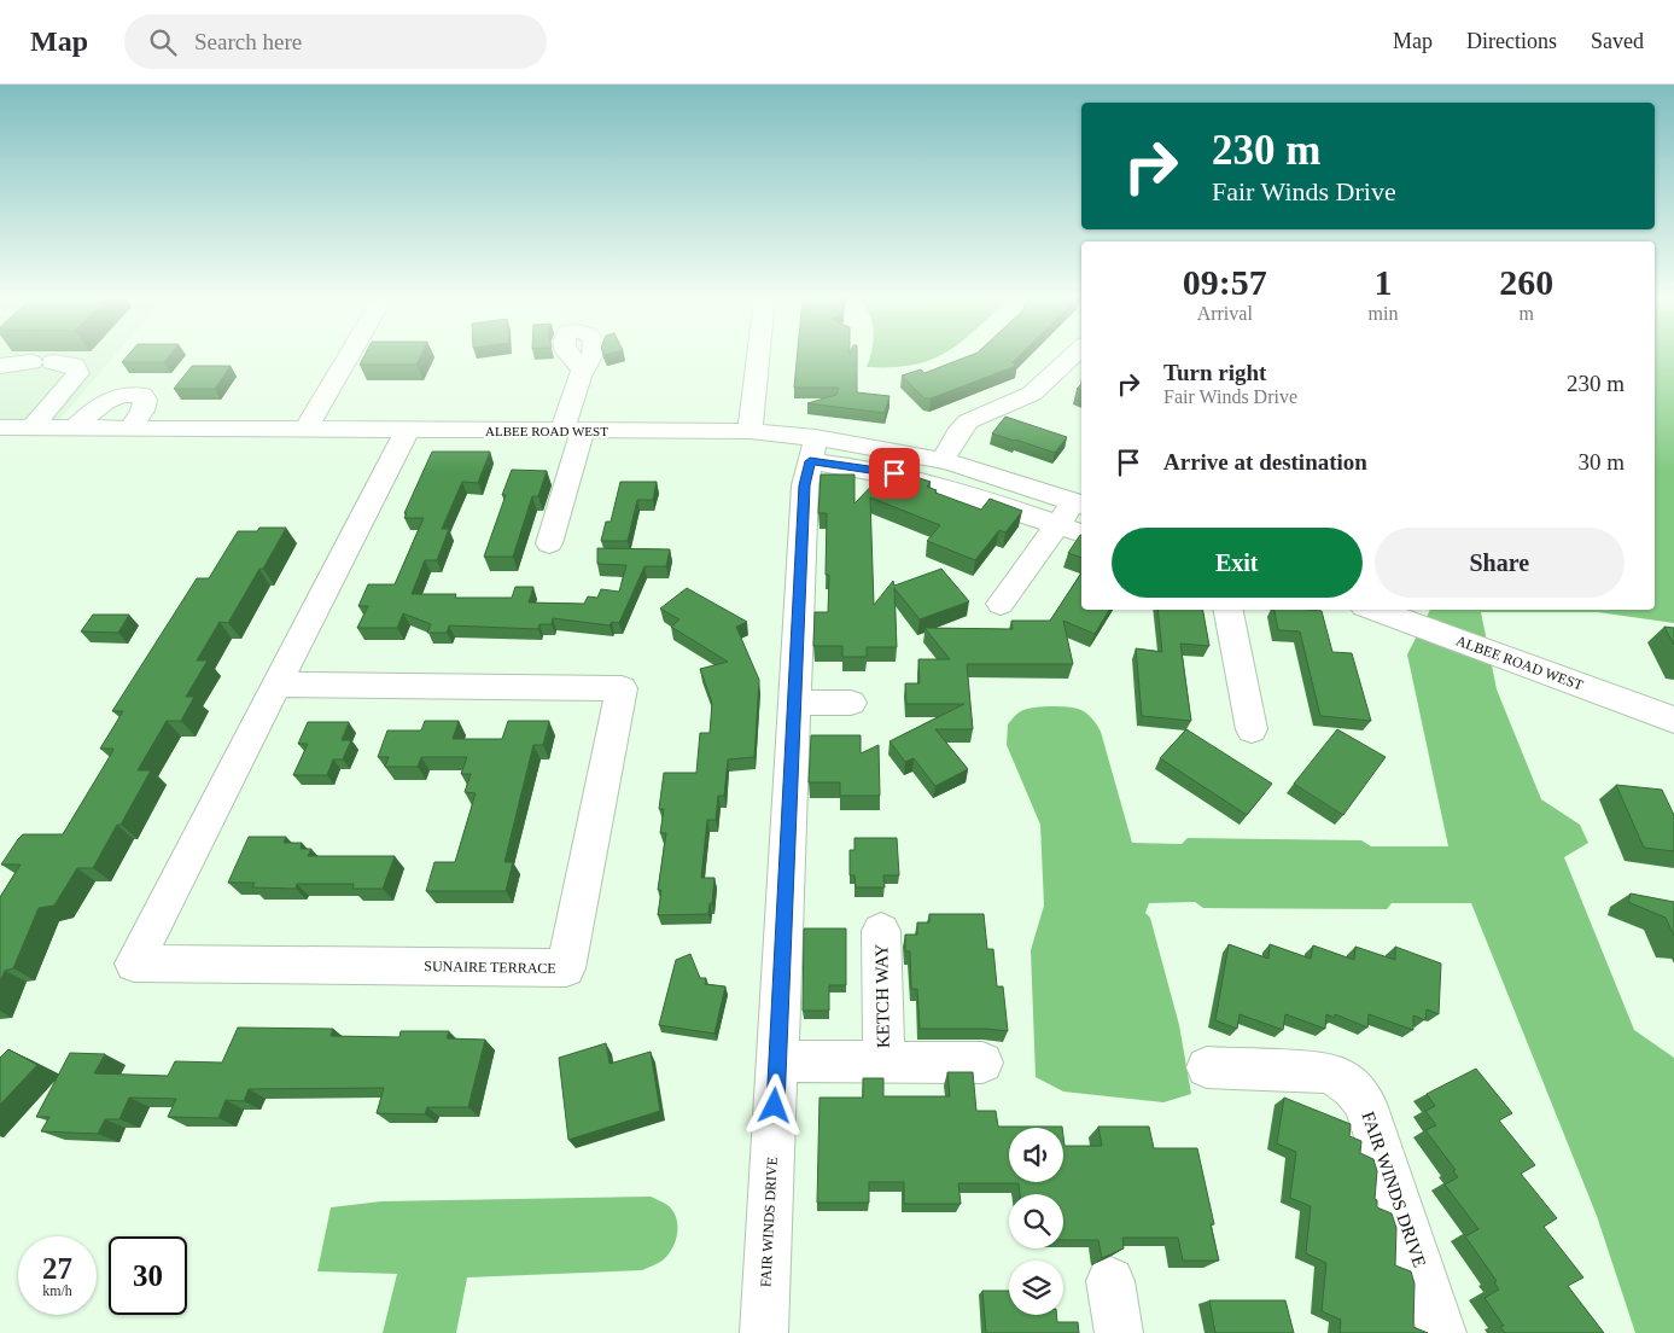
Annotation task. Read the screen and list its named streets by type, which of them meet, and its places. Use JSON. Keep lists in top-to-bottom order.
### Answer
{
  "streets": {
    "street": [
      "ALBEE ROAD WEST",
      "SUNAIRE TERRACE",
      "KETCH WAY",
      "FAIR WINDS DRIVE"
    ]
  },
  "crossings": [
    ["ALBEE ROAD WEST", "SUNAIRE TERRACE"],
    ["ALBEE ROAD WEST", "FAIR WINDS DRIVE"],
    ["KETCH WAY", "FAIR WINDS DRIVE"]
  ],
  "page": {
    "header": "Map",
    "search": "Search here",
    "nav": ["Map", "Directions", "Saved"],
    "turn": ["230 m", "Fair Winds Drive"],
    "eta": [
      "09:57",
      "Arrival",
      "1",
      "min",
      "260",
      "m"
    ],
    "list": [
      {
        "name": "Turn right",
        "note": "Fair Winds Drive",
        "value": "230 m"
      },
      {
        "name": "Arrive at destination",
        "value": "30 m"
      }
    ],
    "buttons": ["Exit", "Share"],
    "speed": "27 km/h",
    "limit": "30"
  }
}
